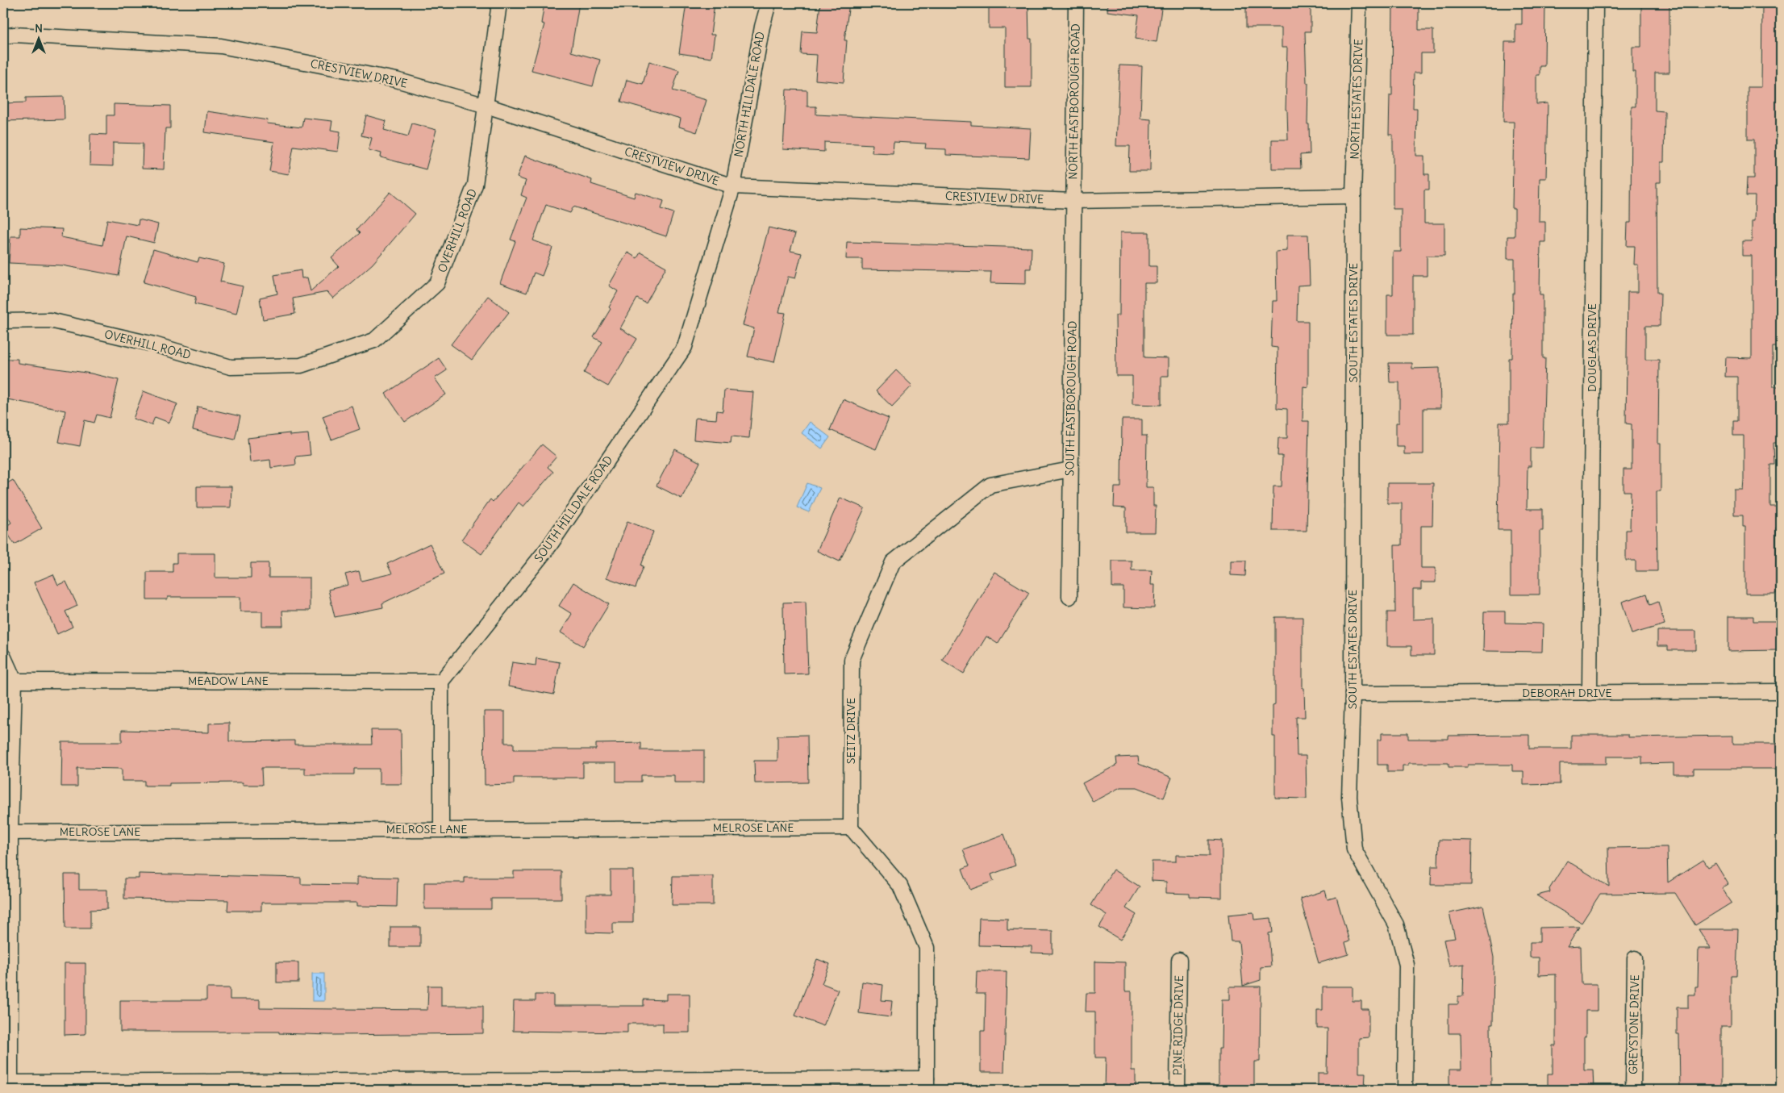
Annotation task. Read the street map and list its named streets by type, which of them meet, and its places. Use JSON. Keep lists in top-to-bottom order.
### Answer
{
  "streets": {
    "street": [
      "CRESTVIEW DRIVE",
      "NORTH HILLDALE ROAD",
      "NORTH ESTATES DRIVE",
      "NORTH EASTBOROUGH ROAD",
      "OVERHILL ROAD",
      "SOUTH ESTATES DRIVE",
      "DOUGLAS DRIVE",
      "SOUTH EASTBOROUGH ROAD",
      "SOUTH HILLDALE ROAD",
      "MEADOW LANE",
      "DEBORAH DRIVE",
      "SEITZ DRIVE",
      "MELROSE LANE",
      "GREYSTONE DRIVE",
      "PINE RIDGE DRIVE"
    ]
  },
  "crossings": [
    ["CRESTVIEW DRIVE", "NORTH HILLDALE ROAD"],
    ["CRESTVIEW DRIVE", "NORTH ESTATES DRIVE"],
    ["CRESTVIEW DRIVE", "NORTH EASTBOROUGH ROAD"],
    ["CRESTVIEW DRIVE", "OVERHILL ROAD"],
    ["CRESTVIEW DRIVE", "SOUTH ESTATES DRIVE"],
    ["CRESTVIEW DRIVE", "SOUTH EASTBOROUGH ROAD"],
    ["CRESTVIEW DRIVE", "SOUTH HILLDALE ROAD"],
    ["NORTH HILLDALE ROAD", "SOUTH HILLDALE ROAD"],
    ["NORTH ESTATES DRIVE", "SOUTH ESTATES DRIVE"],
    ["NORTH EASTBOROUGH ROAD", "SOUTH EASTBOROUGH ROAD"],
    ["SOUTH ESTATES DRIVE", "DEBORAH DRIVE"],
    ["DOUGLAS DRIVE", "DEBORAH DRIVE"],
    ["SOUTH EASTBOROUGH ROAD", "SEITZ DRIVE"],
    ["SOUTH HILLDALE ROAD", "MEADOW LANE"],
    ["SEITZ DRIVE", "MELROSE LANE"]
  ],
  "north": "top"
}
